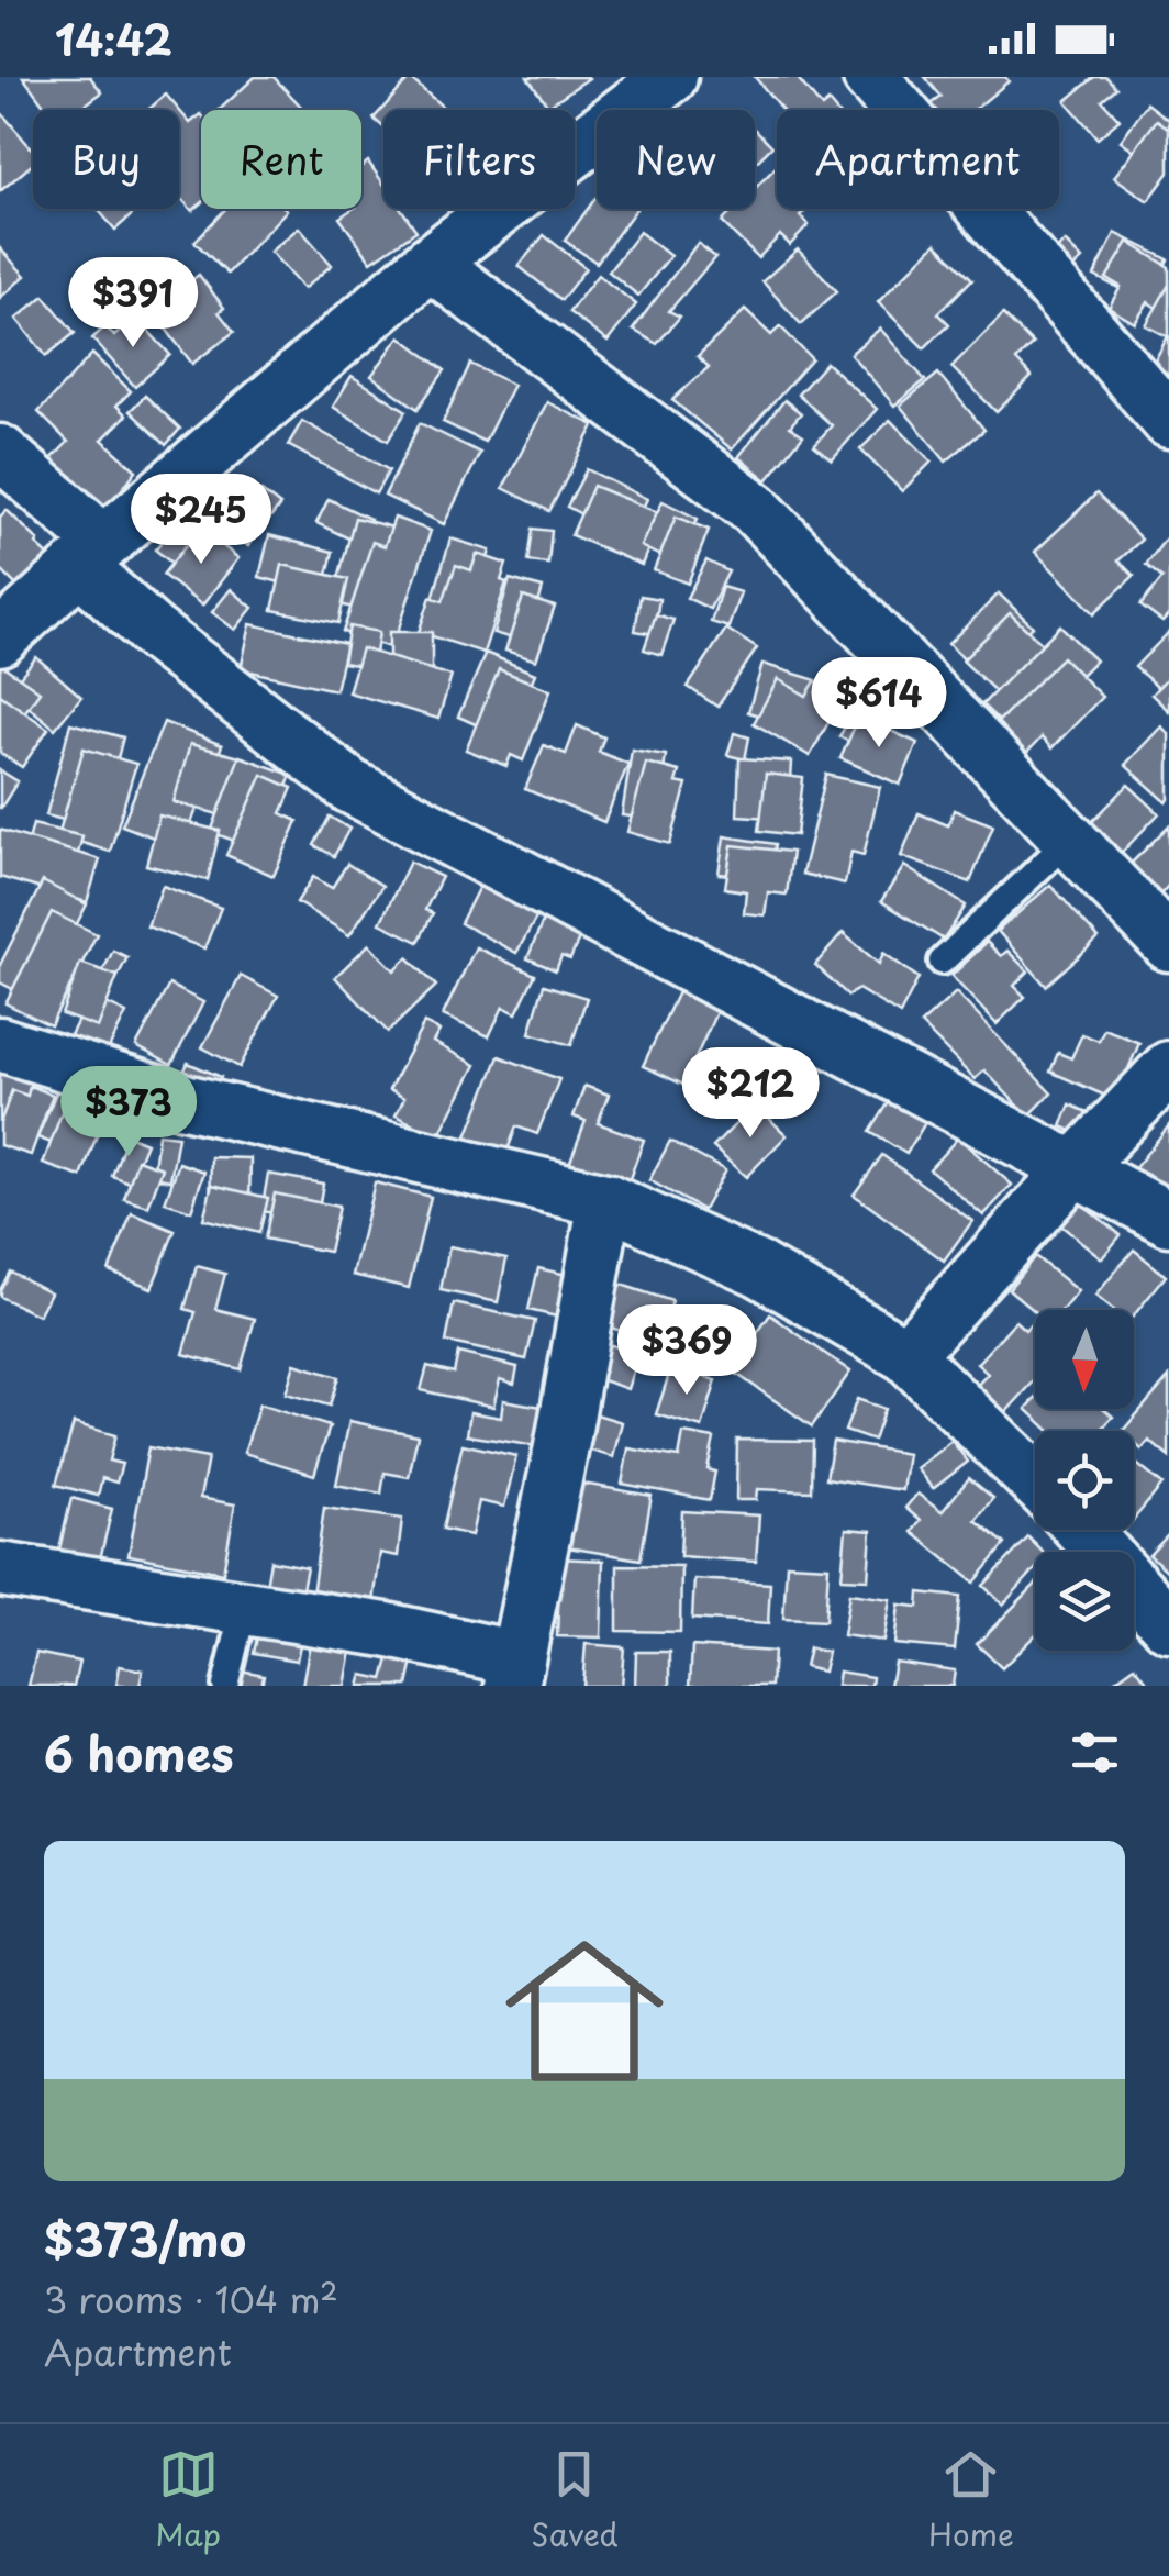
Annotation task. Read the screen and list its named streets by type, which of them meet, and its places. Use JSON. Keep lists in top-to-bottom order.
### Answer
{
  "north": "bottom",
  "page": {
    "status": "14:42",
    "chip": [
      "Buy",
      "Rent",
      "Filters",
      "New",
      "Apartment"
    ],
    "price": [
      "$391",
      "$245",
      "$614",
      "$212",
      "$373",
      "$369"
    ],
    "heading": "6 homes",
    "list": [
      {
        "name": "$373/mo",
        "note": "3 rooms · 104 m² · Apartment"
      }
    ],
    "tabs": ["Map", "Saved", "Home"]
  }
}
